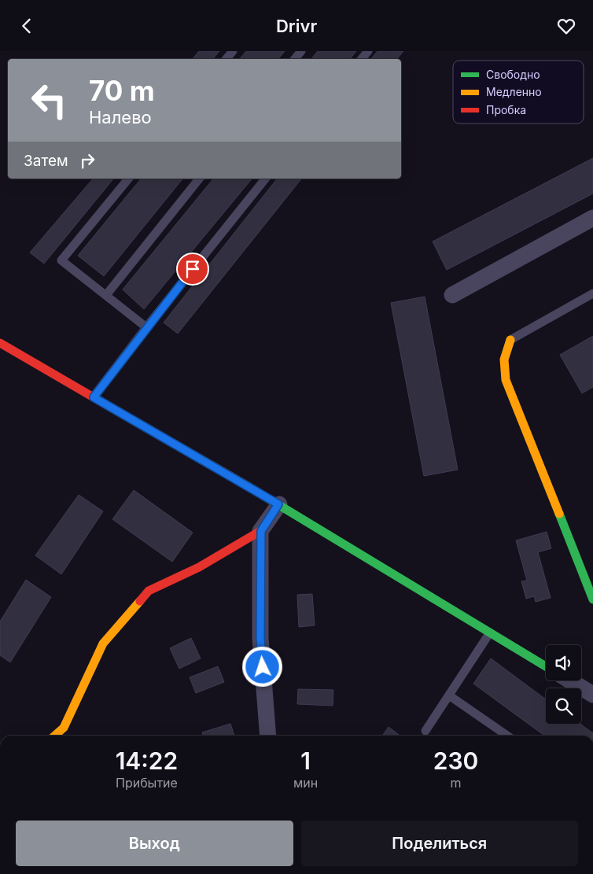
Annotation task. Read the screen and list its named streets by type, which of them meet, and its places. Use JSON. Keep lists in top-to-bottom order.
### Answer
{
  "legend": ["Свободно", "Медленно", "Пробка"],
  "page": {
    "header": "Drivr",
    "turn": ["70 m", "Налево"],
    "then": "Затем",
    "eta": [
      "14:22",
      "Прибытие",
      "1",
      "мин",
      "230",
      "m"
    ],
    "buttons": ["Выход", "Поделиться"]
  }
}
